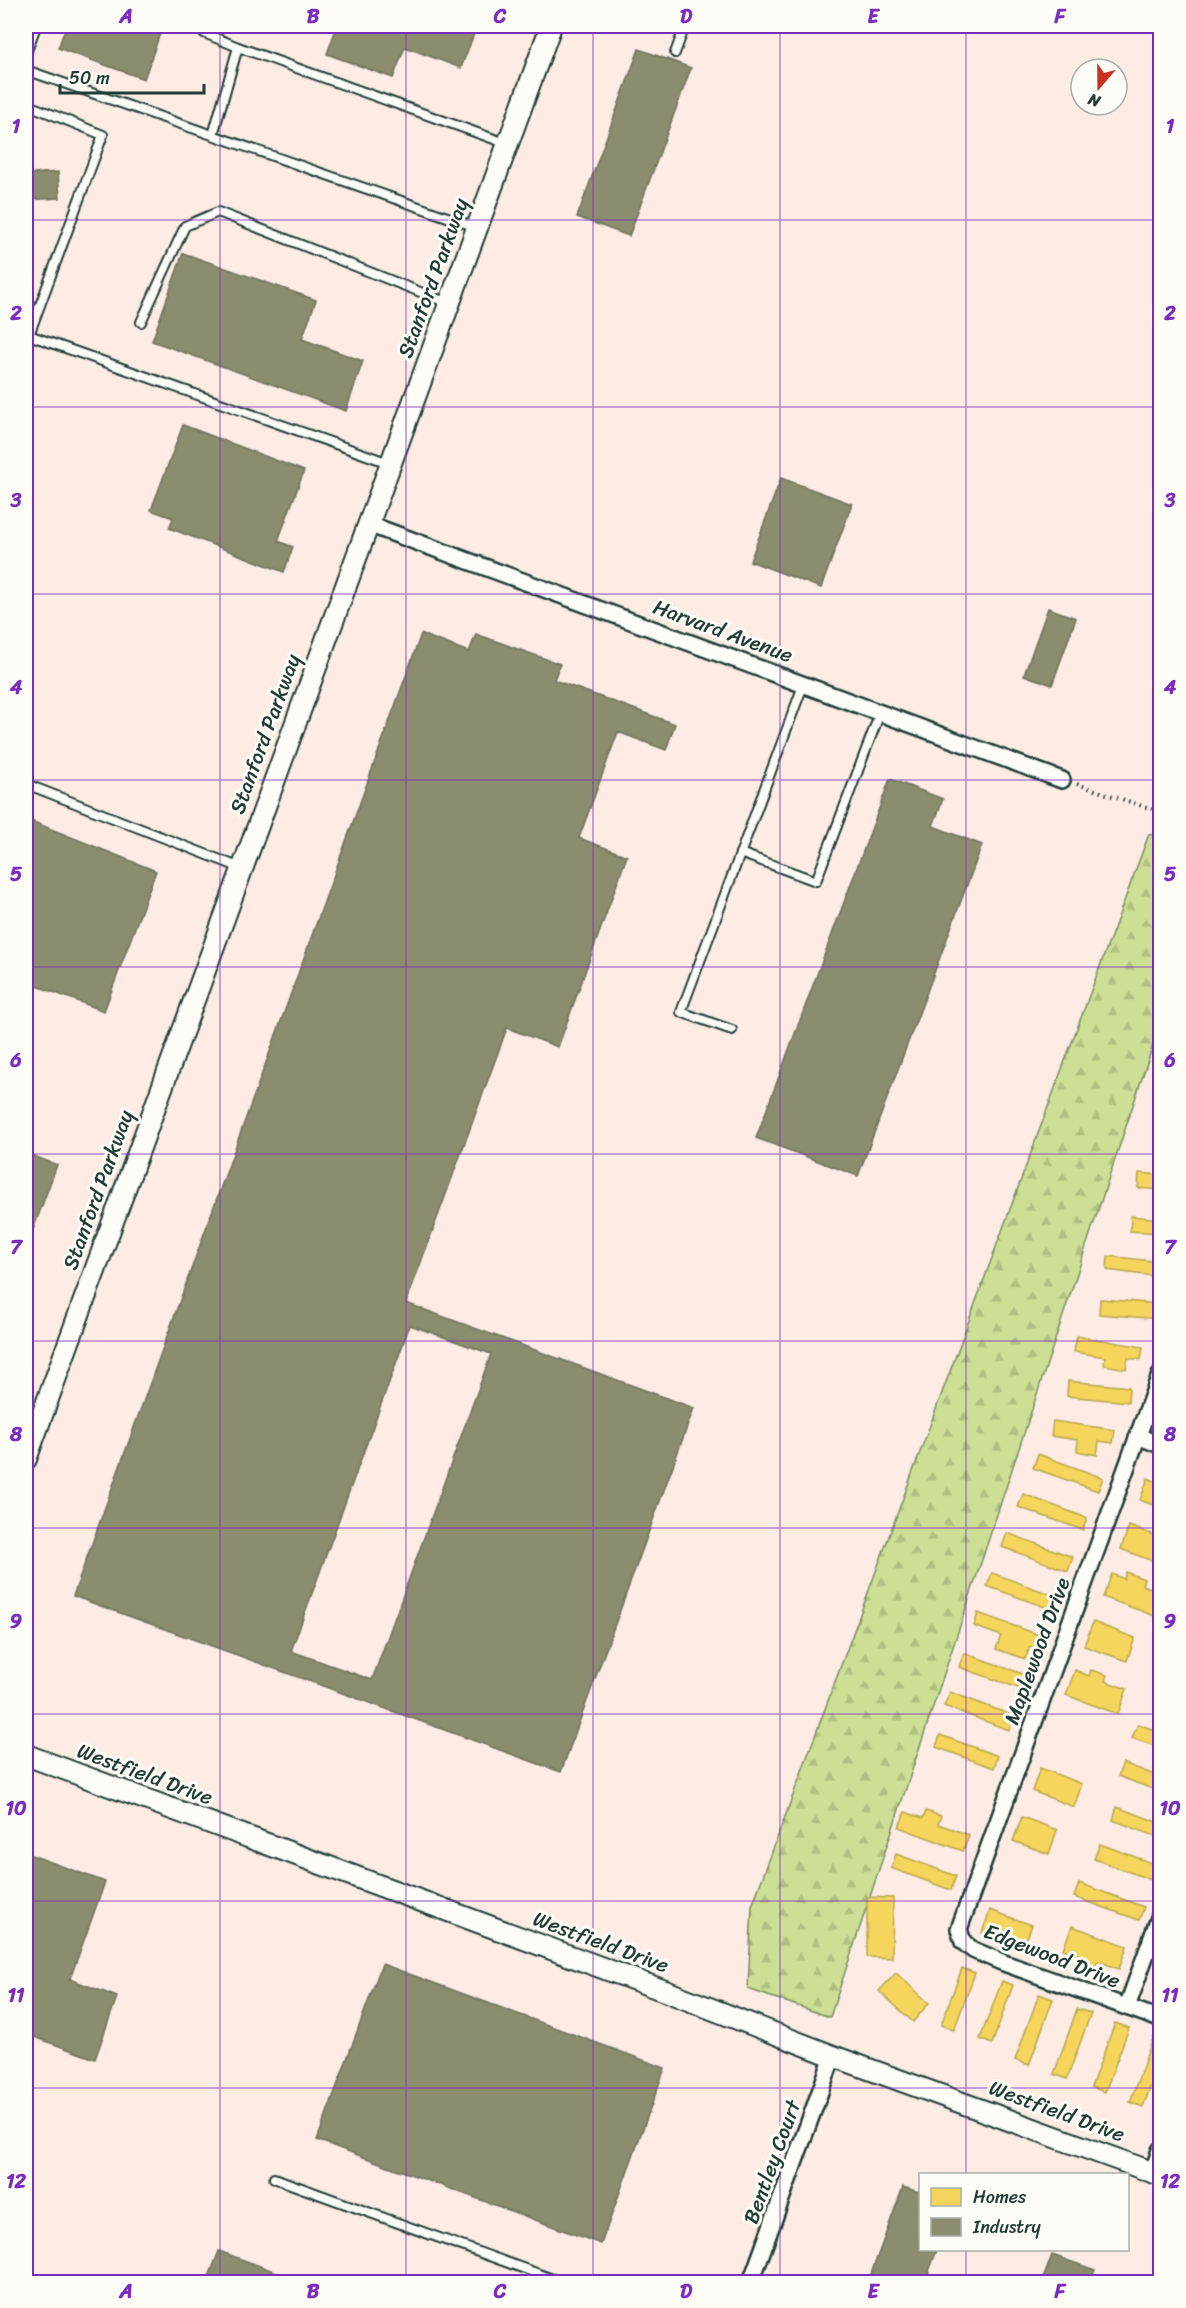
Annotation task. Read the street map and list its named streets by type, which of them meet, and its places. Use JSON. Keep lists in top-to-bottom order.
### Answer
{
  "streets": {
    "street": [
      "Stanford Parkway",
      "Harvard Avenue",
      "Maplewood Drive",
      "Westfield Drive",
      "Edgewood Drive",
      "Bentley Court"
    ]
  },
  "crossings": [
    ["Stanford Parkway", "Harvard Avenue"],
    ["Maplewood Drive", "Edgewood Drive"],
    ["Westfield Drive", "Bentley Court"]
  ],
  "legend": ["Homes", "Industry"],
  "scale_bar": "50 m",
  "north": "bottom",
  "grid": {
    "columns": [
      "A",
      "B",
      "C",
      "D",
      "E",
      "F"
    ],
    "rows": [
      "1",
      "2",
      "3",
      "4",
      "5",
      "6",
      "7",
      "8",
      "9",
      "10",
      "11",
      "12"
    ]
  }
}
